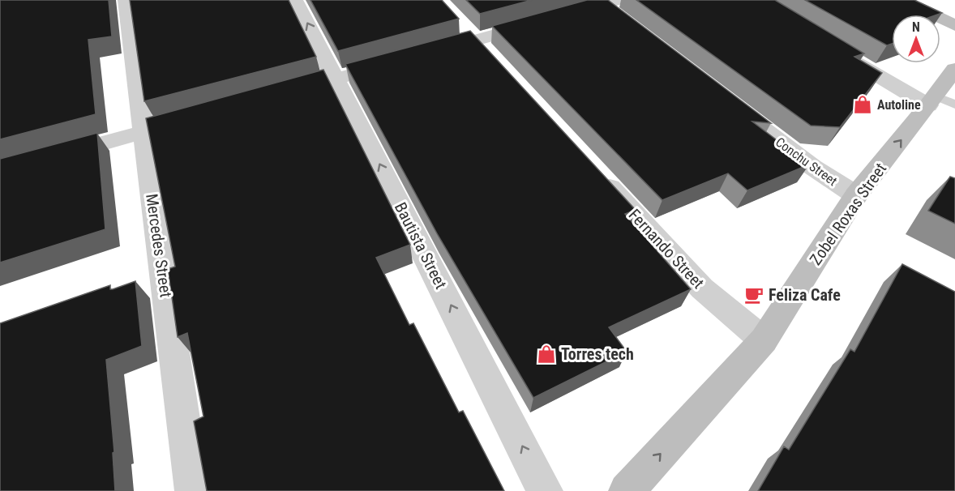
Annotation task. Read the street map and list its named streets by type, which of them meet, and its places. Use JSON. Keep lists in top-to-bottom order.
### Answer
{
  "streets": {
    "main road": ["Zobel Roxas Street"],
    "street": [
      "Conchu Street",
      "Mercedes Street",
      "Bautista Street",
      "Fernando Street"
    ]
  },
  "crossings": [
    ["Conchu Street", "Zobel Roxas Street"],
    ["Zobel Roxas Street", "Fernando Street"]
  ],
  "one_way": ["Zobel Roxas Street", "Bautista Street"],
  "places": {
    "shop": ["Autoline", "Torres tech"],
    "cafe": ["Feliza Cafe"]
  },
  "north": "top"
}
